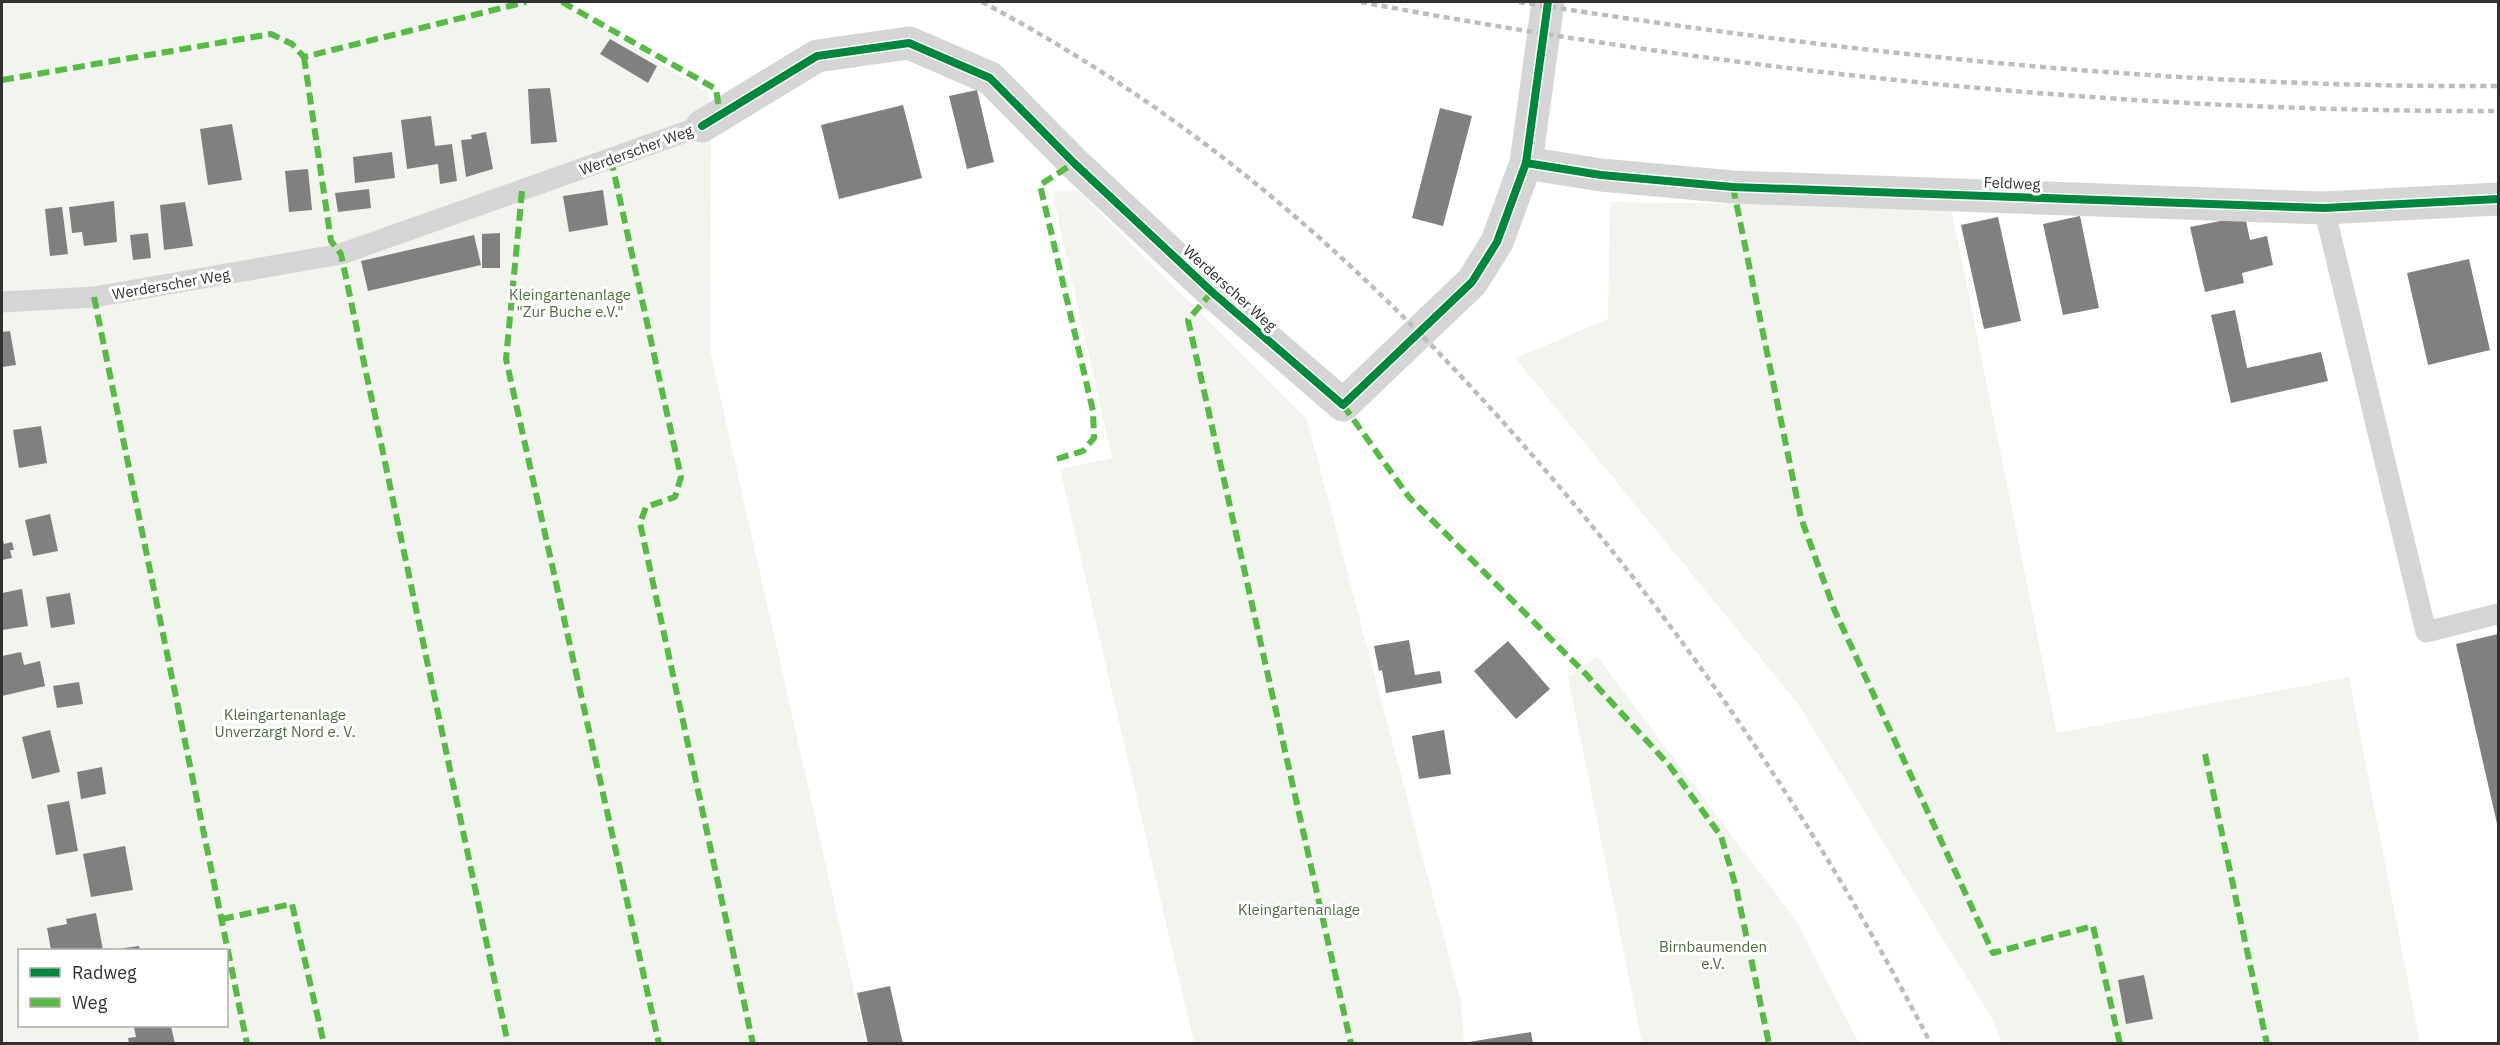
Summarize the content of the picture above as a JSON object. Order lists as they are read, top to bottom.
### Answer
{
  "streets": {
    "street": ["Werderscher Weg", "Feldweg"]
  },
  "crossings": [
    ["Werderscher Weg", "Feldweg"]
  ],
  "parks": [
    "Kleingartenanlage \"Zur Buche e.V.\"",
    "Kleingartenanlage Unverzargt Nord e. V.",
    "Kleingartenanlage",
    "Birnbaumenden e.V."
  ],
  "legend": ["Radweg", "Weg"]
}
